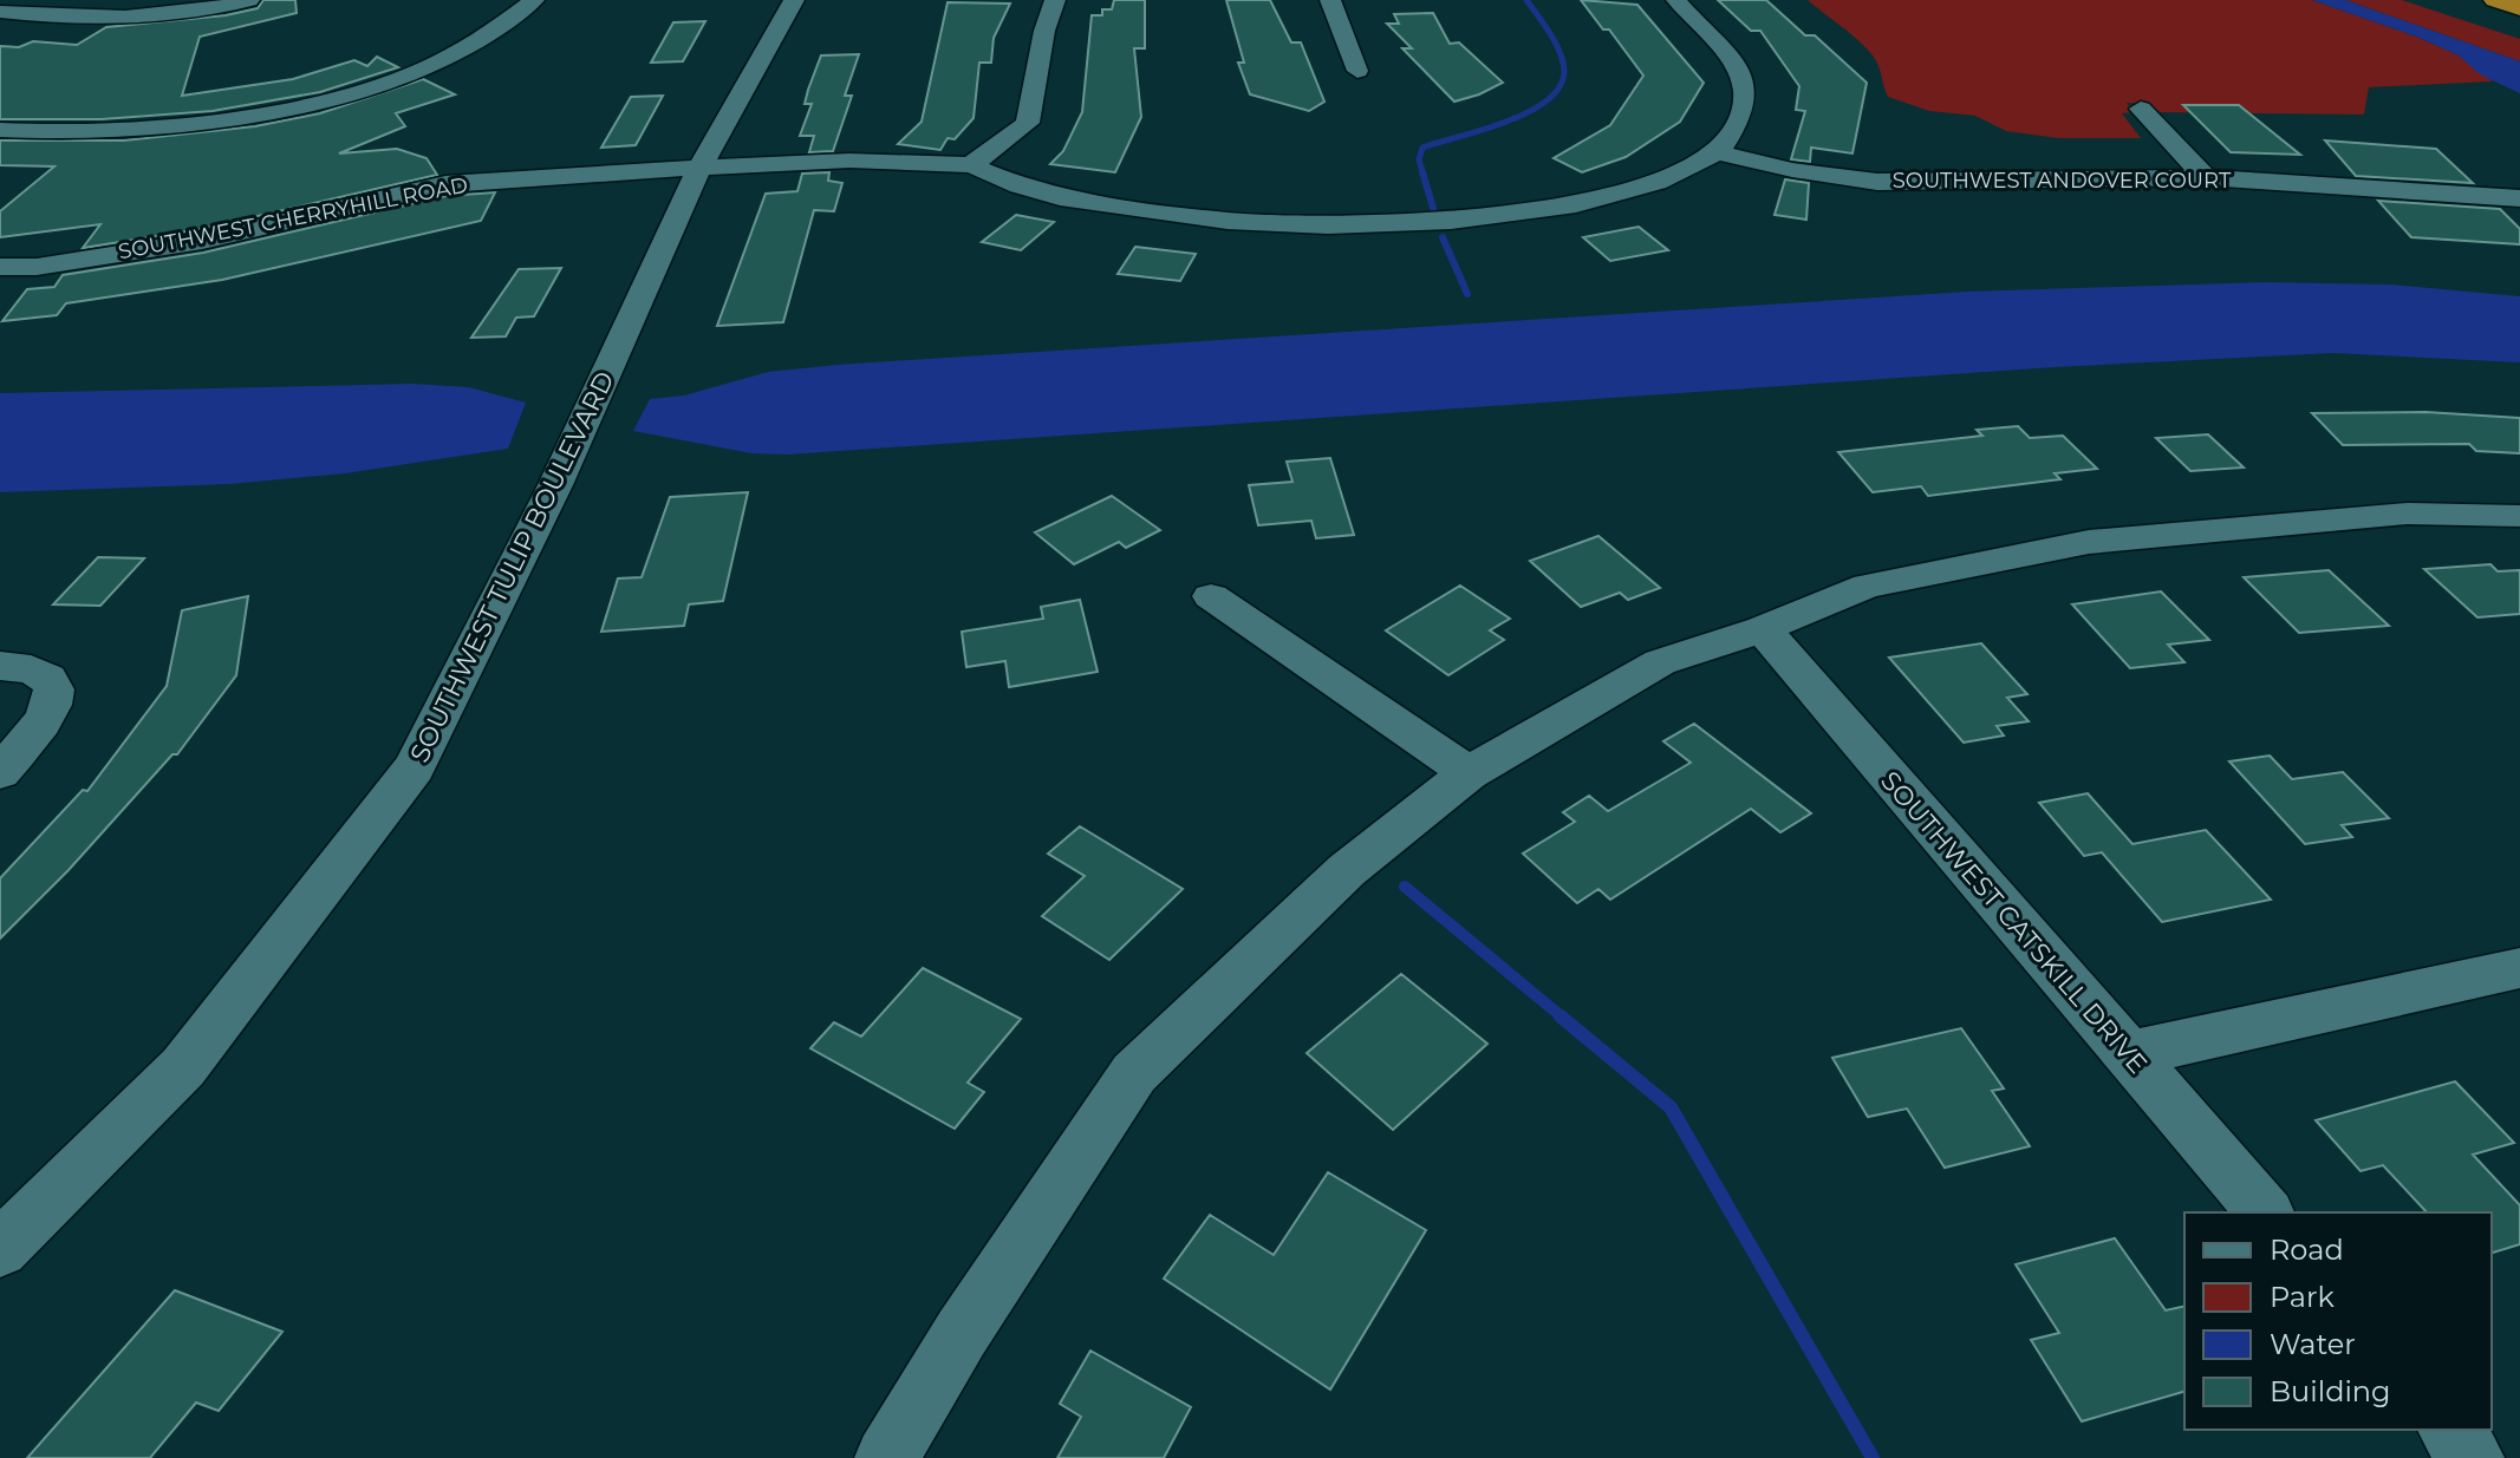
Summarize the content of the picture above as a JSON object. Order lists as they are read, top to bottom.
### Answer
{
  "streets": {
    "street": [
      "SOUTHWEST ANDOVER COURT",
      "SOUTHWEST CHERRYHILL ROAD",
      "SOUTHWEST TULIP BOULEVARD",
      "SOUTHWEST CATSKILL DRIVE"
    ]
  },
  "crossings": [
    ["SOUTHWEST CHERRYHILL ROAD", "SOUTHWEST TULIP BOULEVARD"]
  ],
  "legend": [
    "Road",
    "Park",
    "Water",
    "Building"
  ]
}
